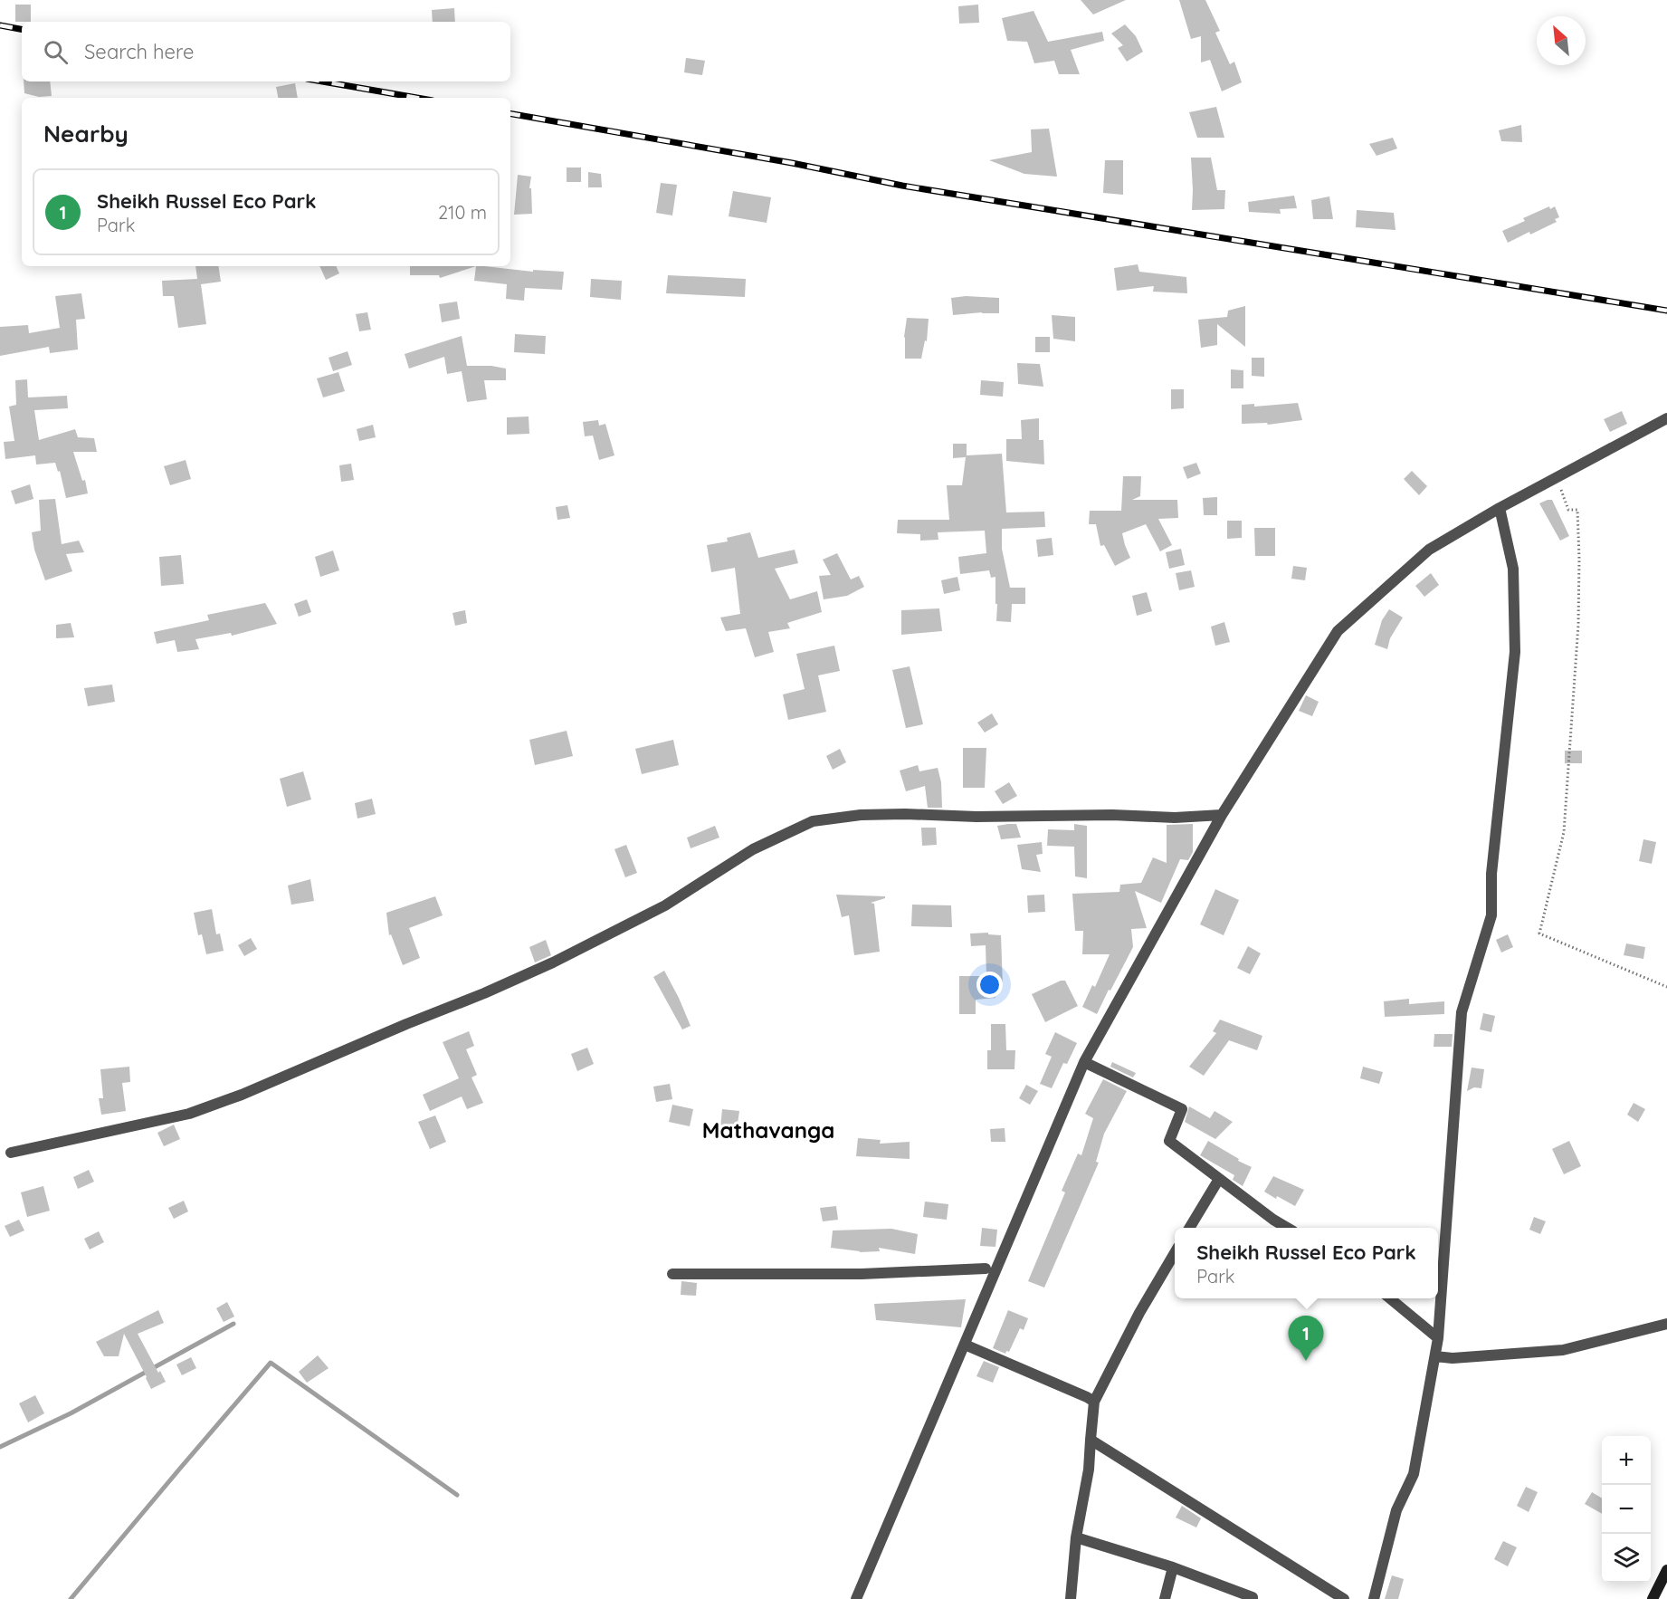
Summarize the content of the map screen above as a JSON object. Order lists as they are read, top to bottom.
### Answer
{
  "districts": ["Mathavanga"],
  "north": "top left",
  "page": {
    "search": "Search here",
    "heading": "Nearby",
    "list": [
      {
        "mark": "1",
        "name": "Sheikh Russel Eco Park",
        "note": "Park",
        "value": "210 m"
      }
    ],
    "popup": ["Sheikh Russel Eco Park", "Park"],
    "pins": "1",
    "map_buttons": ["+", "−"]
  }
}
